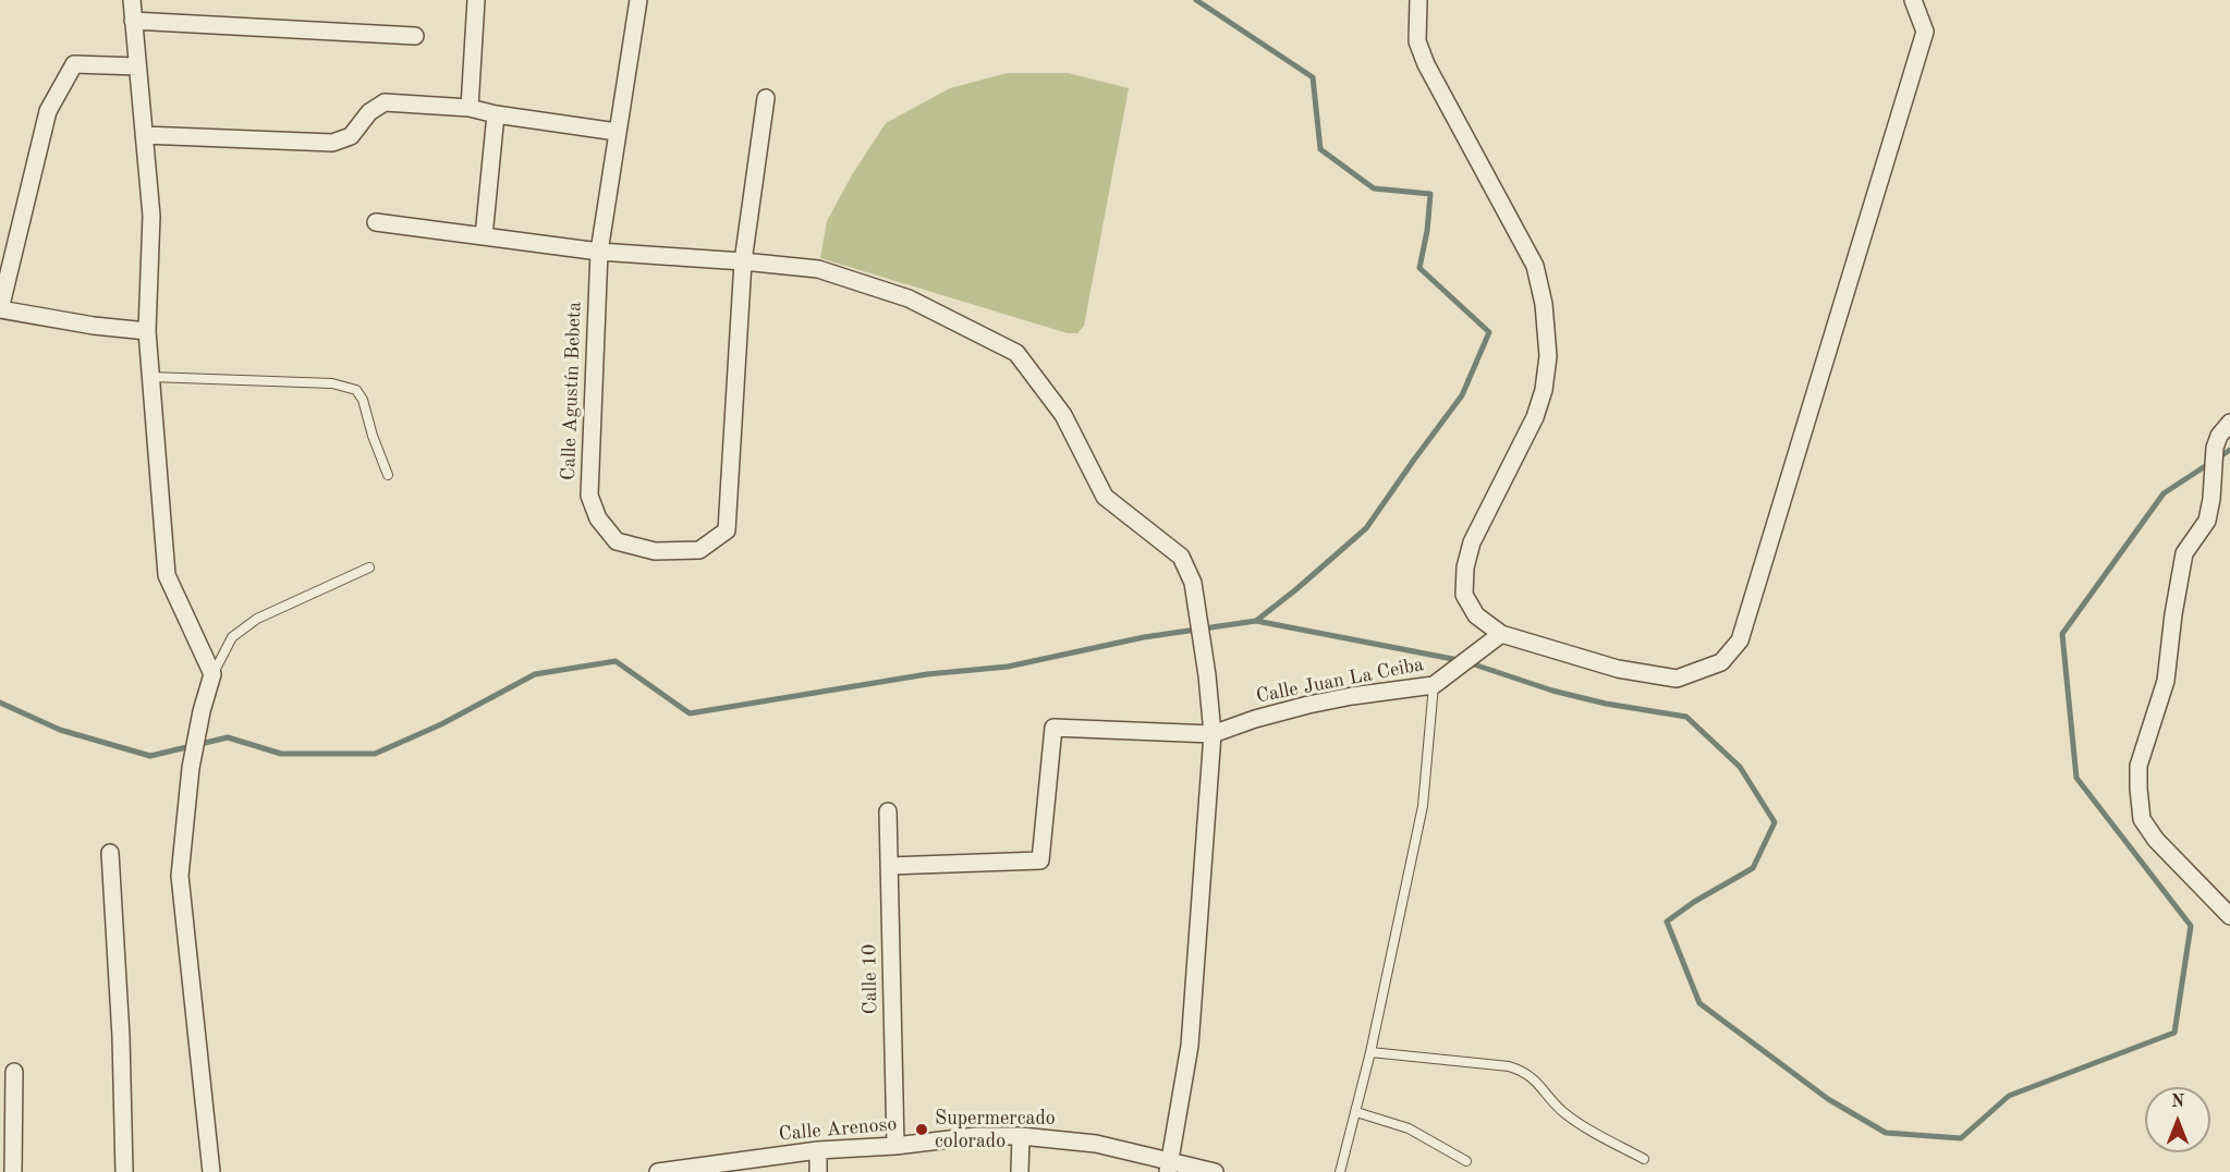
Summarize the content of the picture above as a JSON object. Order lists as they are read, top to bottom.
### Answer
{
  "streets": {
    "street": [
      "Calle Agustín Bebeta",
      "Calle Juan La Ceiba",
      "Calle 10",
      "Calle Arenoso"
    ]
  },
  "crossings": [
    ["Calle 10", "Calle Arenoso"]
  ],
  "places": ["Supermercado colorado"],
  "north": "top"
}
